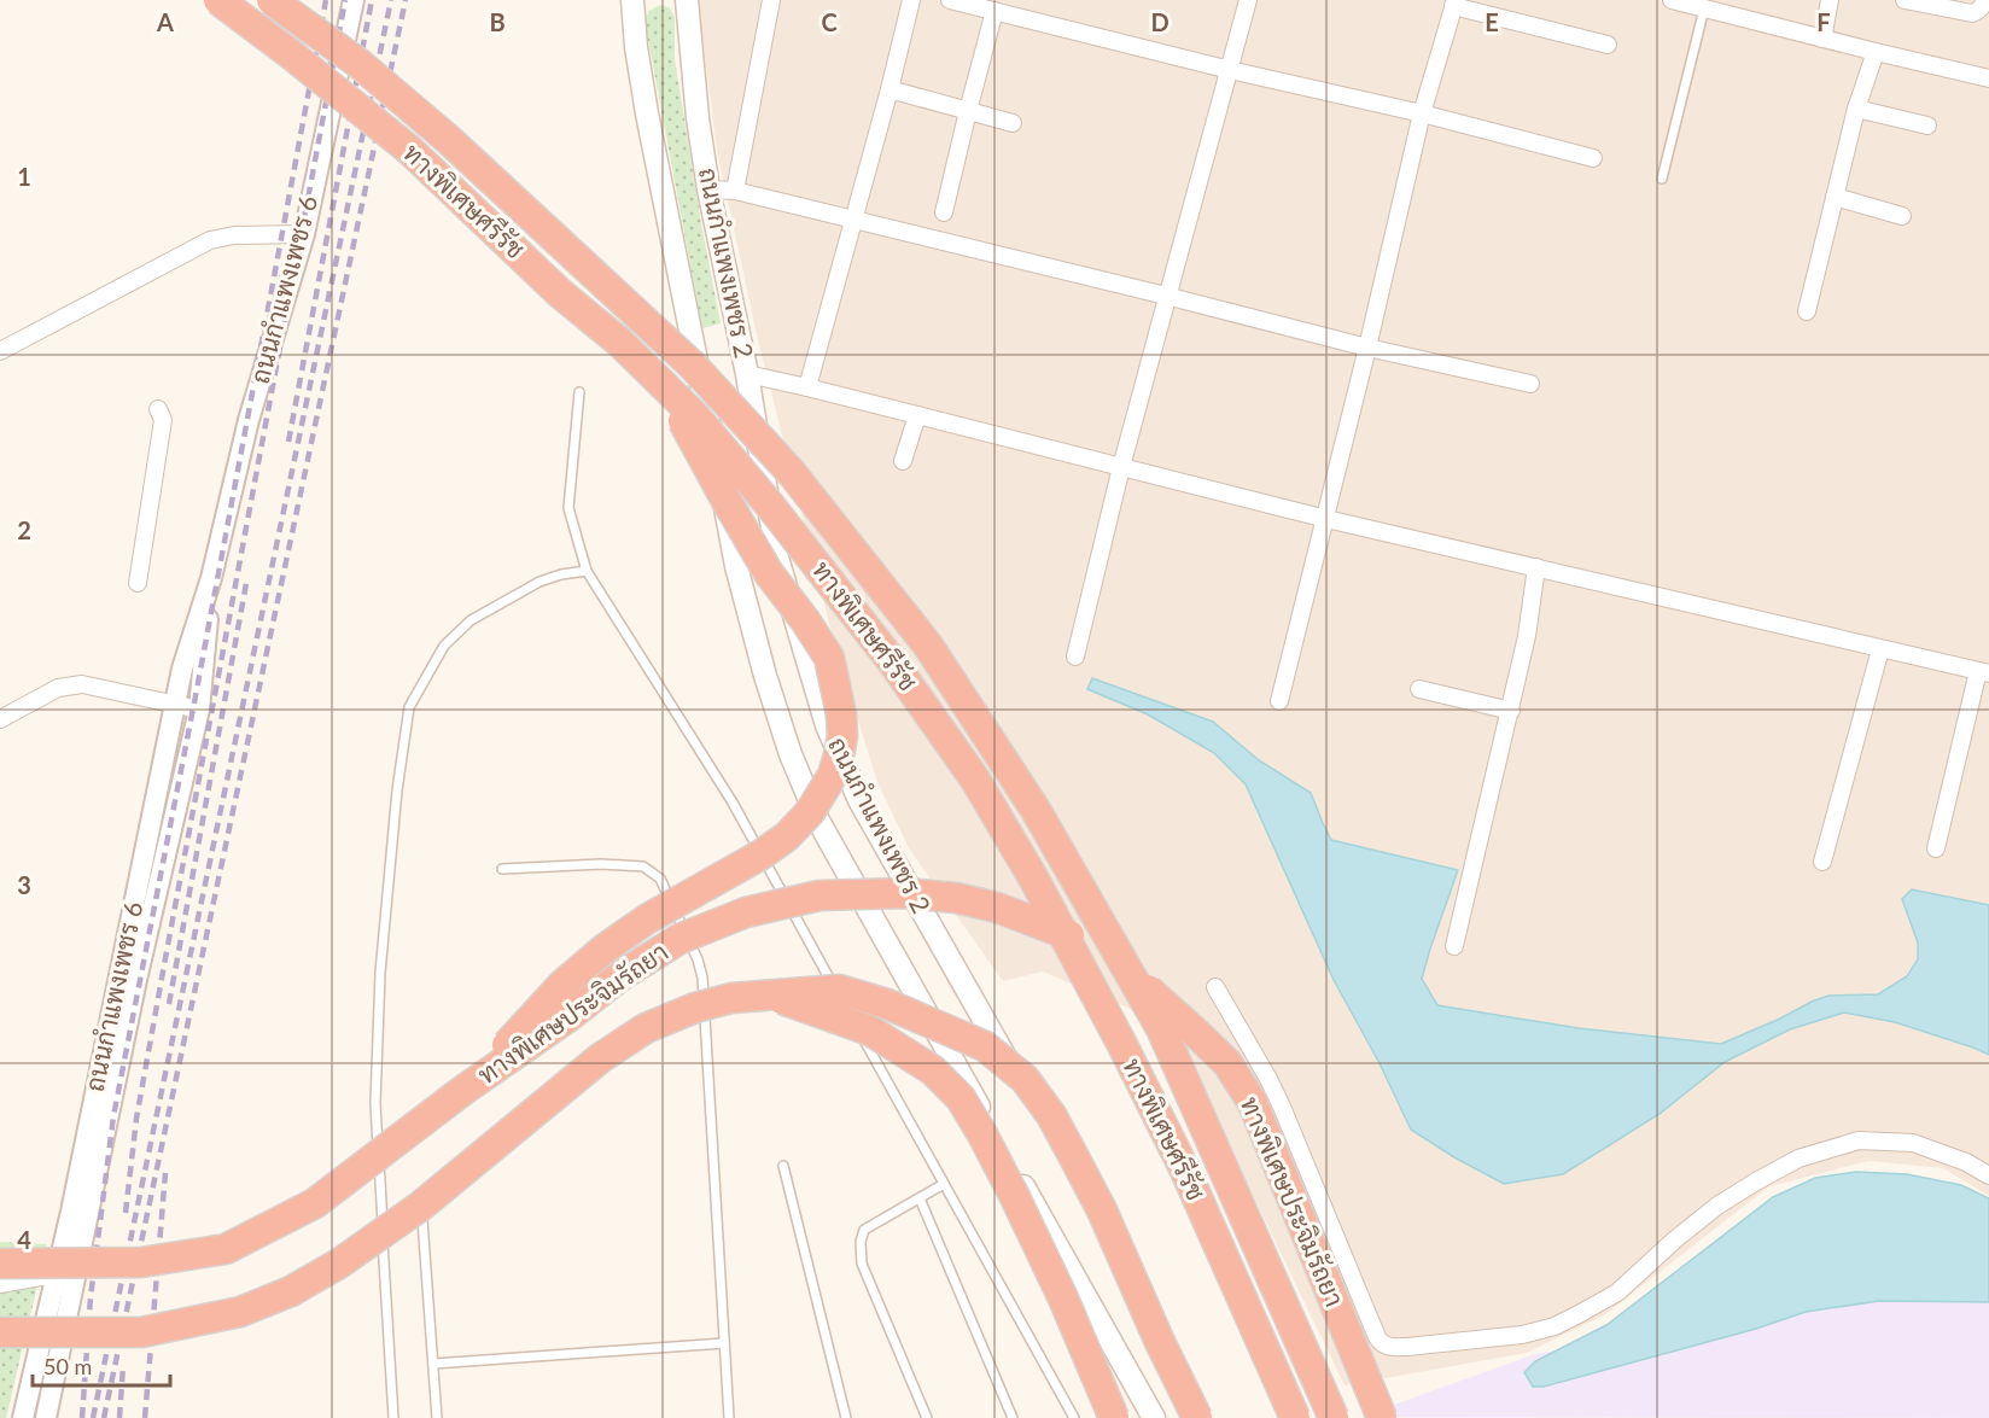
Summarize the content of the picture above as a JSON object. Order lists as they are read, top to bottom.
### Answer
{
  "streets": {
    "highway": ["ทางพิเศษศรีรัช", "ทางพิเศษประจิมรัถยา"],
    "main road": ["ถนนกำแพงเพชร 2"],
    "street": ["ถนนกำแพงเพชร 6"]
  },
  "scale_bar": "50 m",
  "grid": {
    "columns": [
      "A",
      "B",
      "C",
      "D",
      "E",
      "F"
    ],
    "rows": [
      "1",
      "2",
      "3",
      "4"
    ]
  }
}
